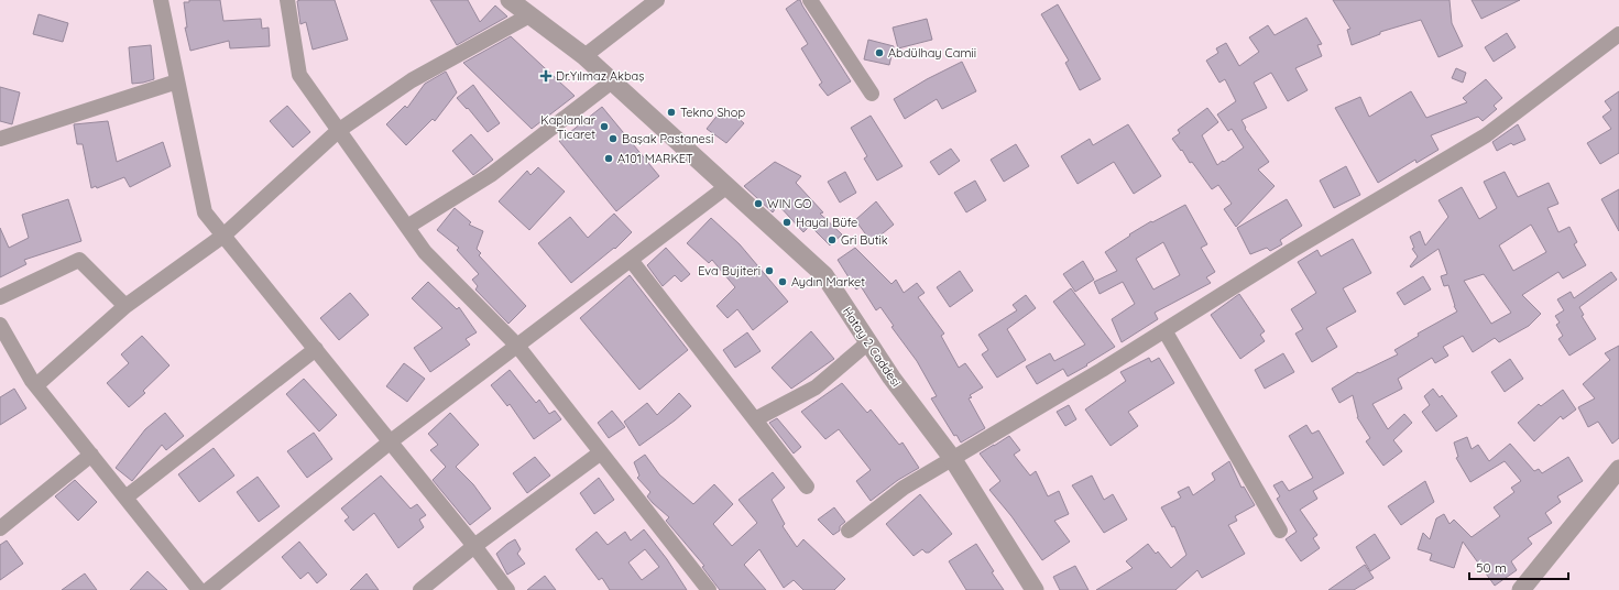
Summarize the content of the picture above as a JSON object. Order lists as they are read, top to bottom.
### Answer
{
  "streets": {
    "street": ["Hatay 2 Caddesi"]
  },
  "places": {
    "other": [
      "Abdülhay Camii",
      "Tekno Shop",
      "Kaplanlar Ticaret",
      "Başak Pastanesi",
      "A101 MARKET",
      "WIN GO",
      "Hayal Büfe",
      "Gri Butik",
      "Eva Bujiteri",
      "Aydın Market"
    ],
    "health": ["Dr.Yılmaz Akbaş"]
  },
  "scale_bar": "50 m"
}
